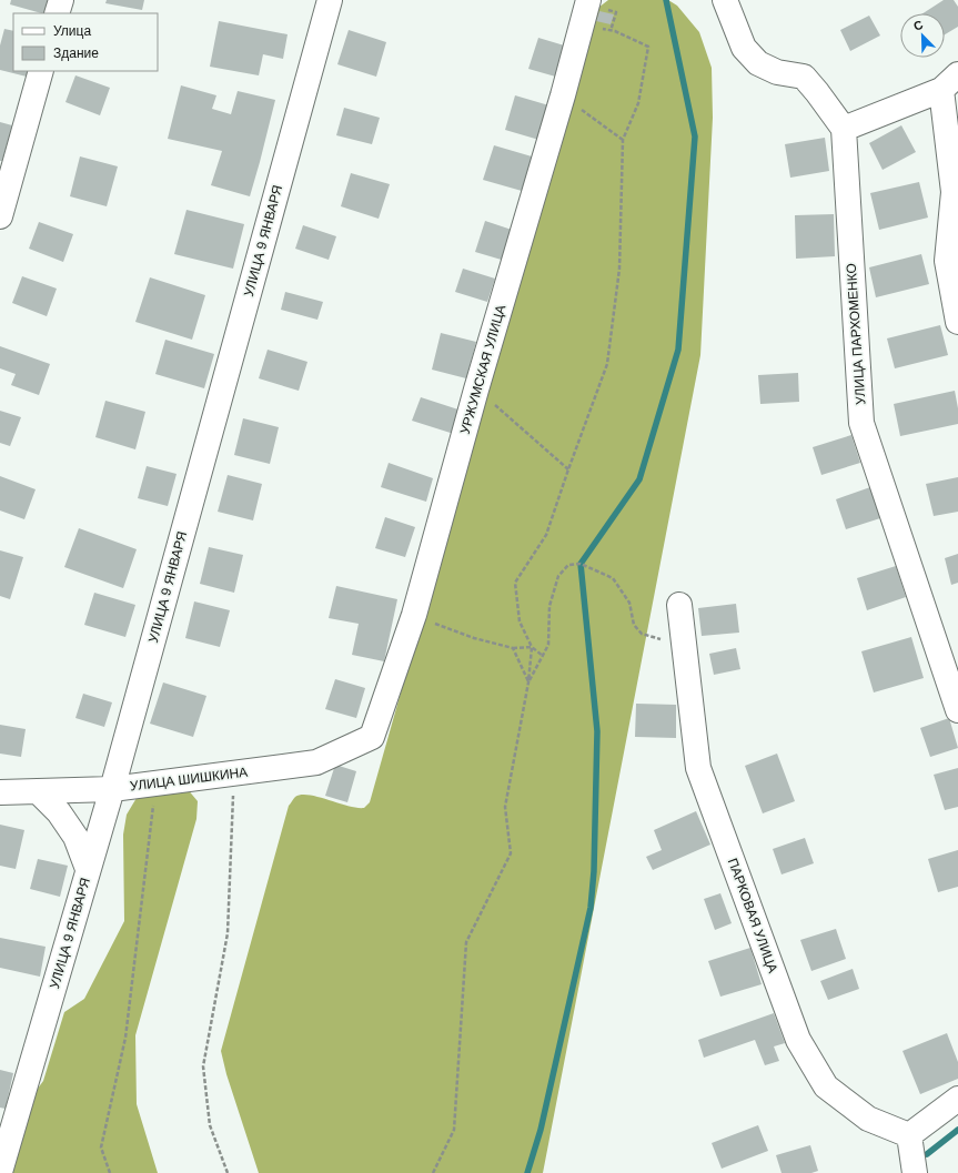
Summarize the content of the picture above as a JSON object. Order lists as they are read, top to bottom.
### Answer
{
  "streets": {
    "street": [
      "УЛИЦА 9 ЯНВАРЯ",
      "УЛИЦА ПАРХОМЕНКО",
      "УРЖУМСКАЯ УЛИЦА",
      "УЛИЦА ШИШКИНА",
      "ПАРКОВАЯ УЛИЦА"
    ]
  },
  "crossings": [
    ["УЛИЦА 9 ЯНВАРЯ", "УЛИЦА ШИШКИНА"],
    ["УРЖУМСКАЯ УЛИЦА", "УЛИЦА ШИШКИНА"]
  ],
  "legend": ["Улица", "Здание"],
  "north": "top left"
}
